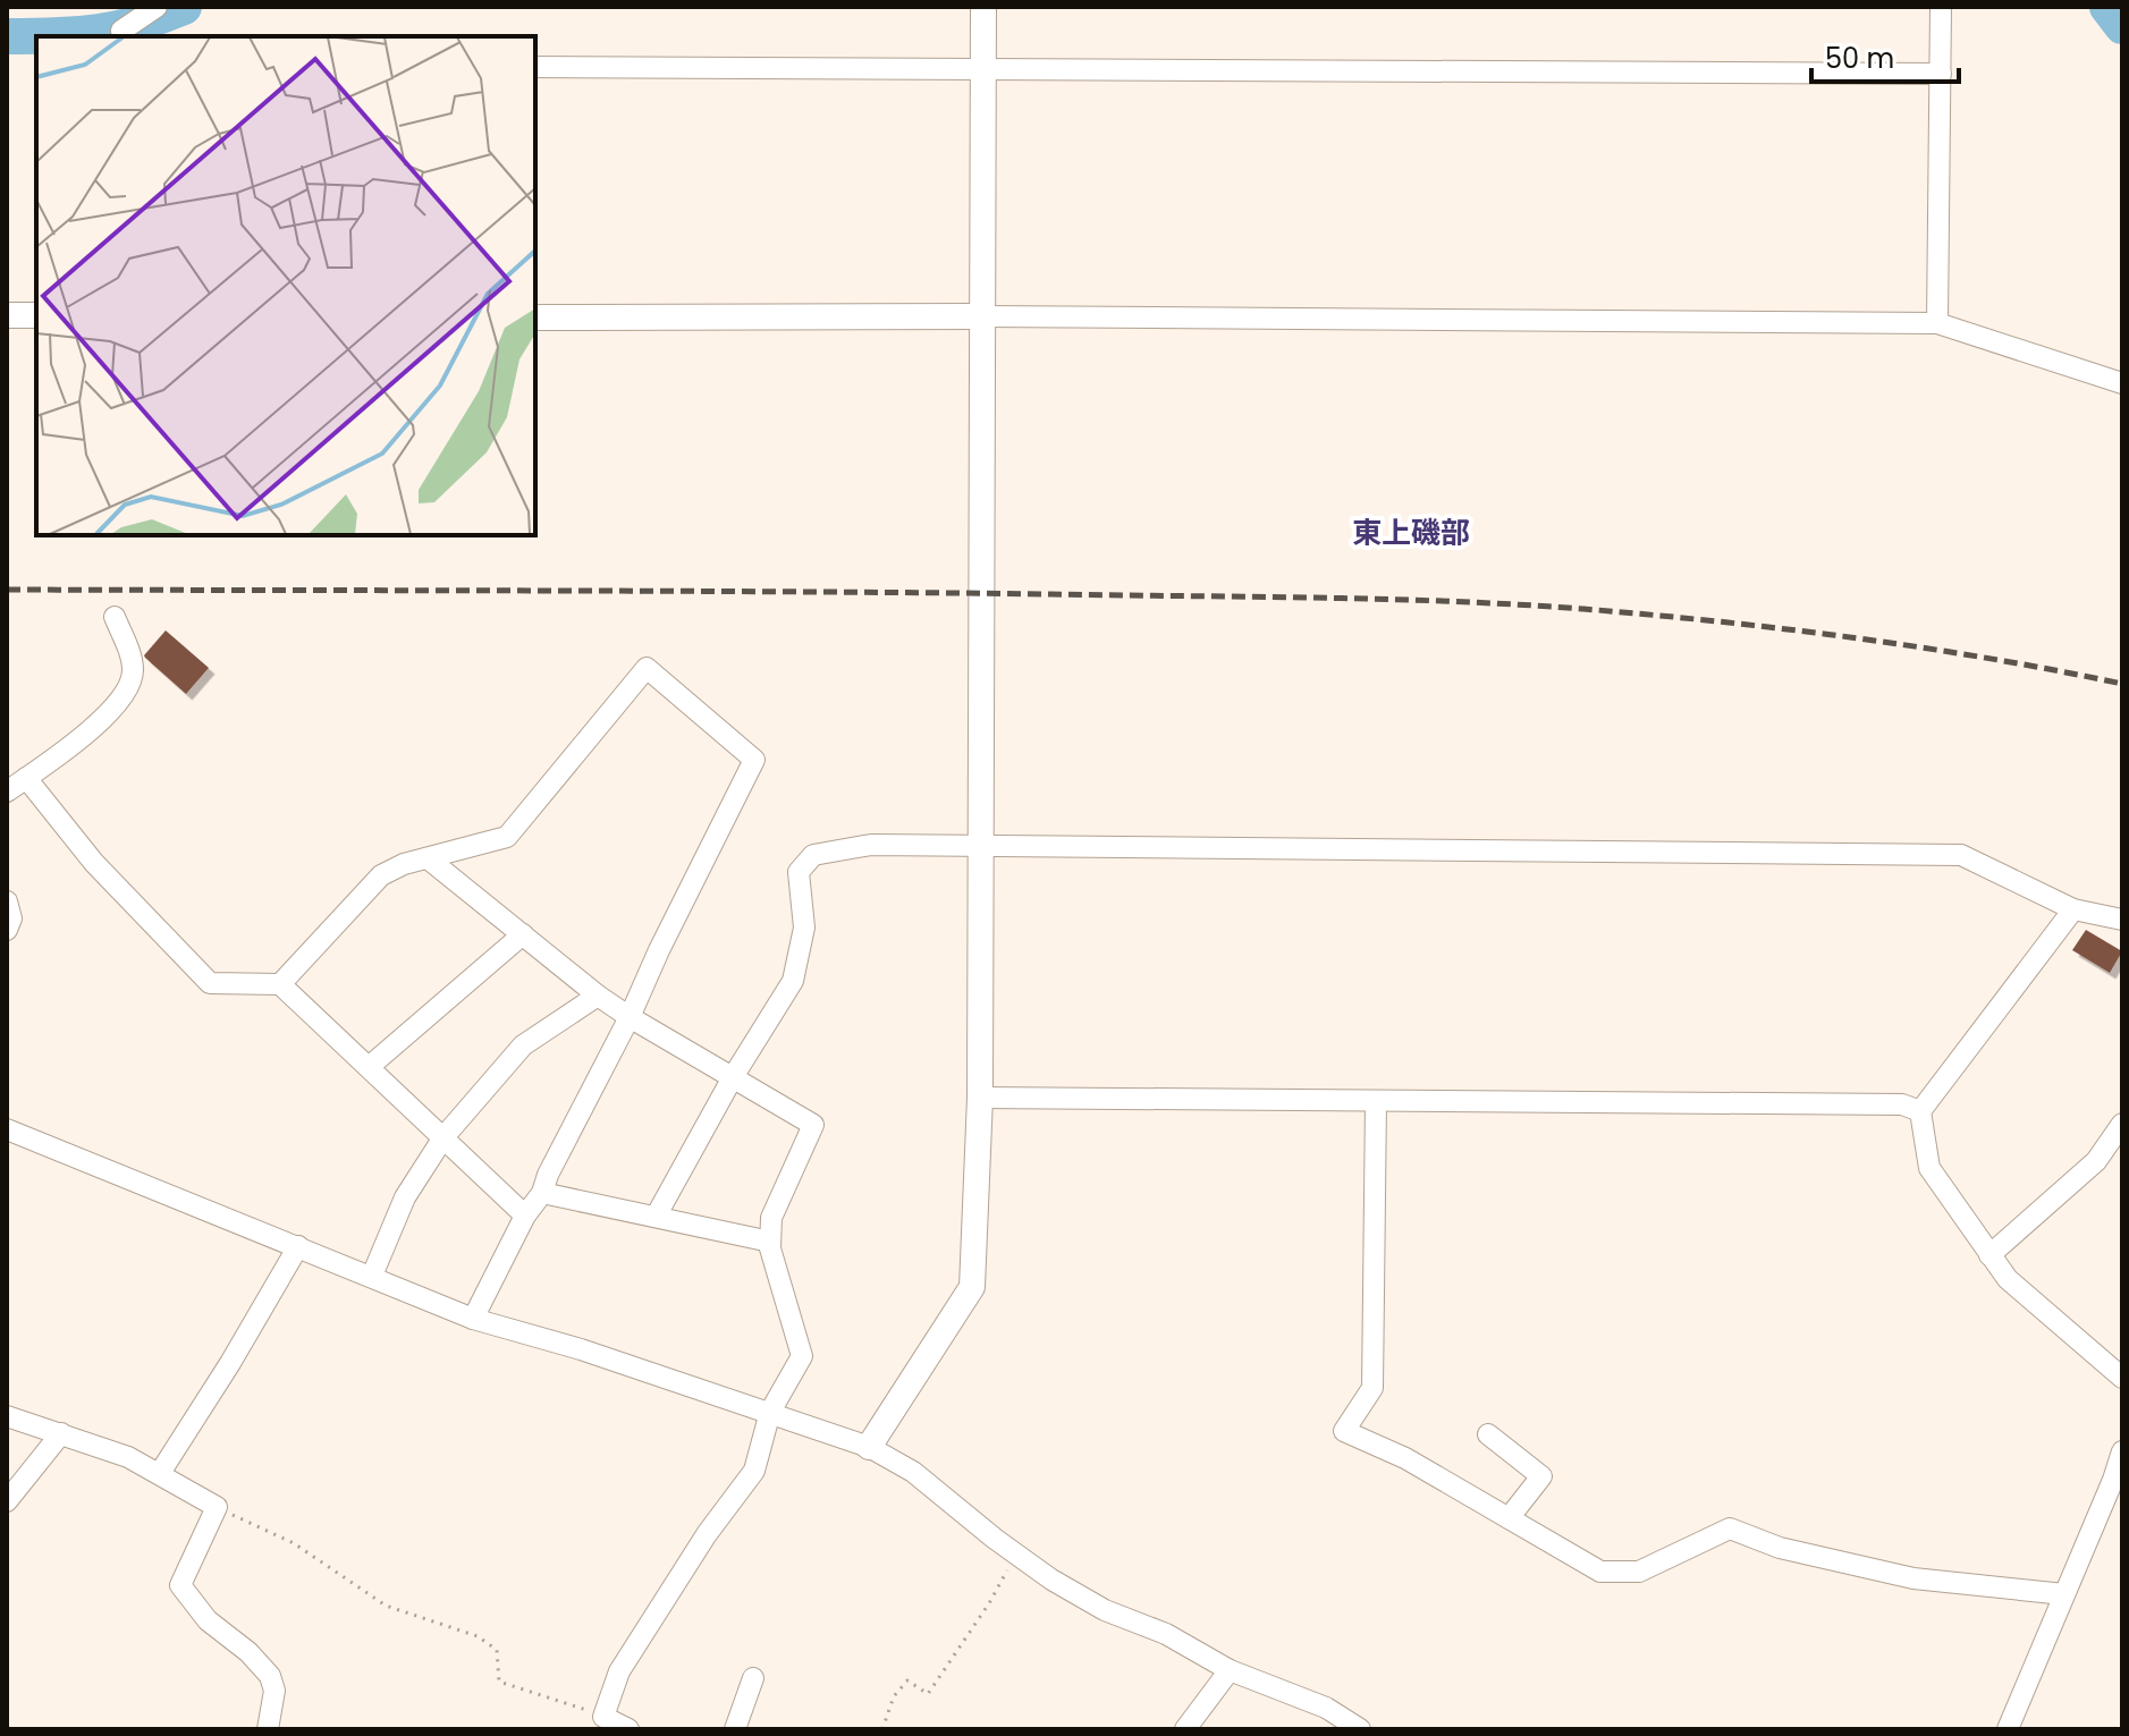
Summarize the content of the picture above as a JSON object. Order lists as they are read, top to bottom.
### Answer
{
  "districts": ["東上磯部"],
  "scale_bar": "50 m"
}
